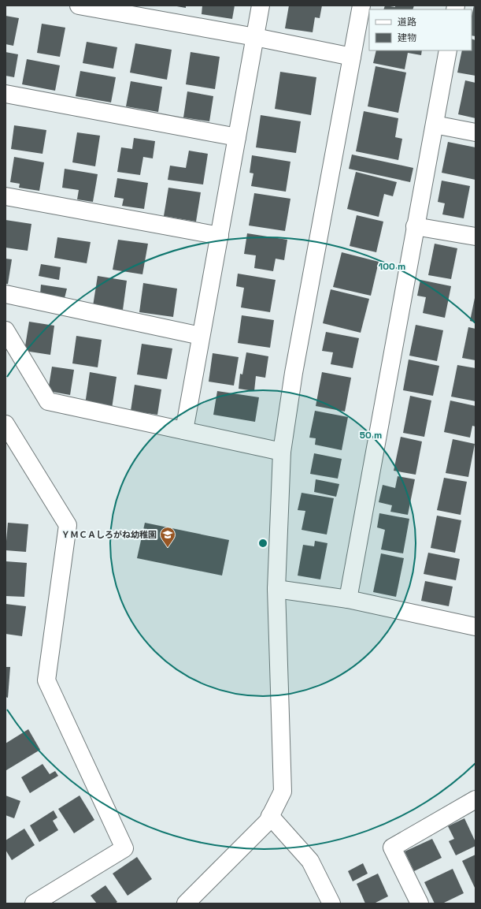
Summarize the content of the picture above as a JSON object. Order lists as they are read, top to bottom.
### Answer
{
  "places": {
    "school or university": ["ＹＭＣＡしろがね幼稚園"]
  },
  "legend": ["道路", "建物"],
  "rings": ["100 m", "50 m"]
}
